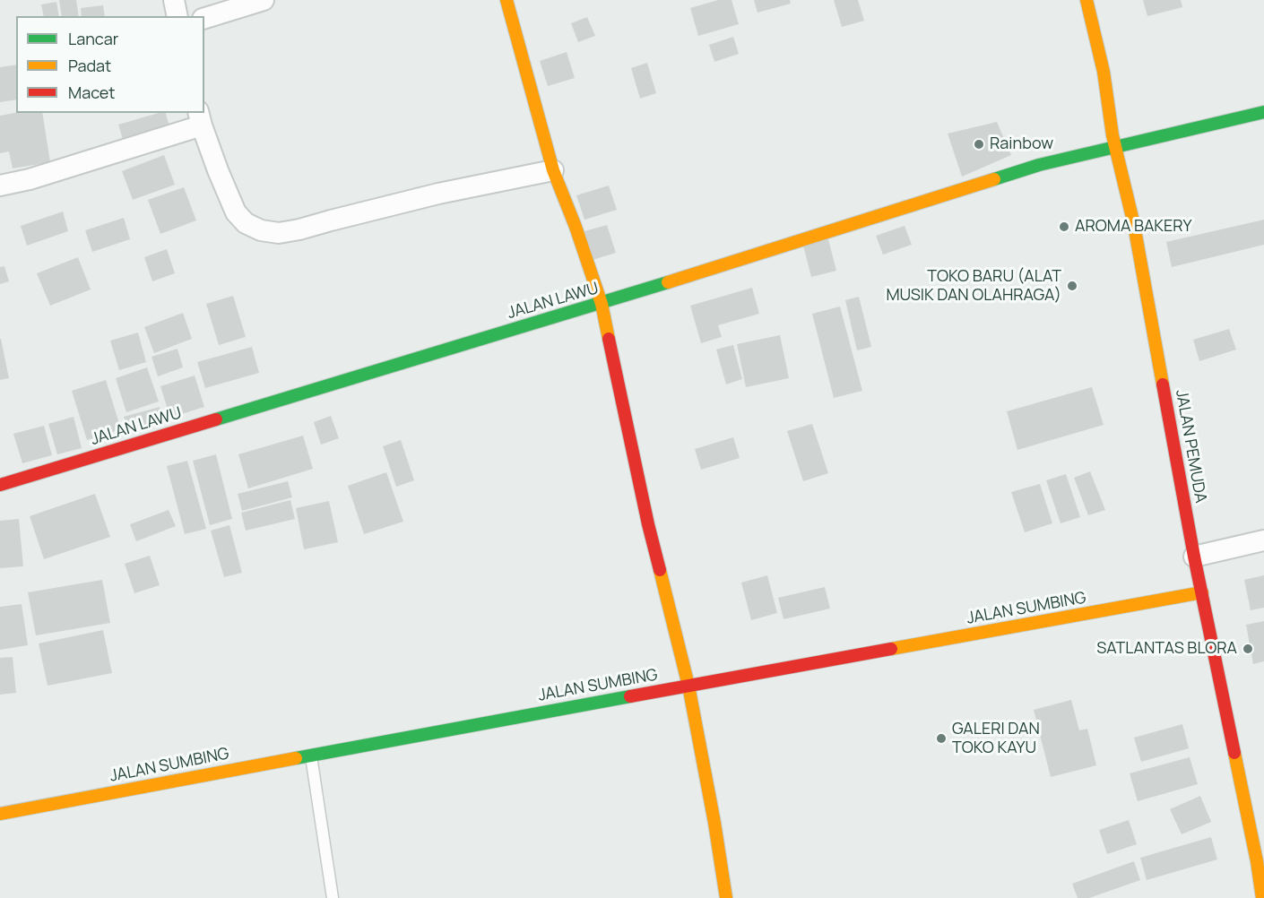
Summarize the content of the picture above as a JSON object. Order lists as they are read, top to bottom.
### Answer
{
  "streets": {
    "main road": ["JALAN LAWU", "JALAN PEMUDA", "JALAN SUMBING"]
  },
  "crossings": [
    ["JALAN LAWU", "JALAN PEMUDA"],
    ["JALAN PEMUDA", "JALAN SUMBING"]
  ],
  "places": [
    "Rainbow",
    "AROMA BAKERY",
    "TOKO BARU (ALAT MUSIK DAN OLAHRAGA)",
    "SATLANTAS BLORA",
    "GALERI DAN TOKO KAYU"
  ],
  "legend": ["Lancar", "Padat", "Macet"]
}
